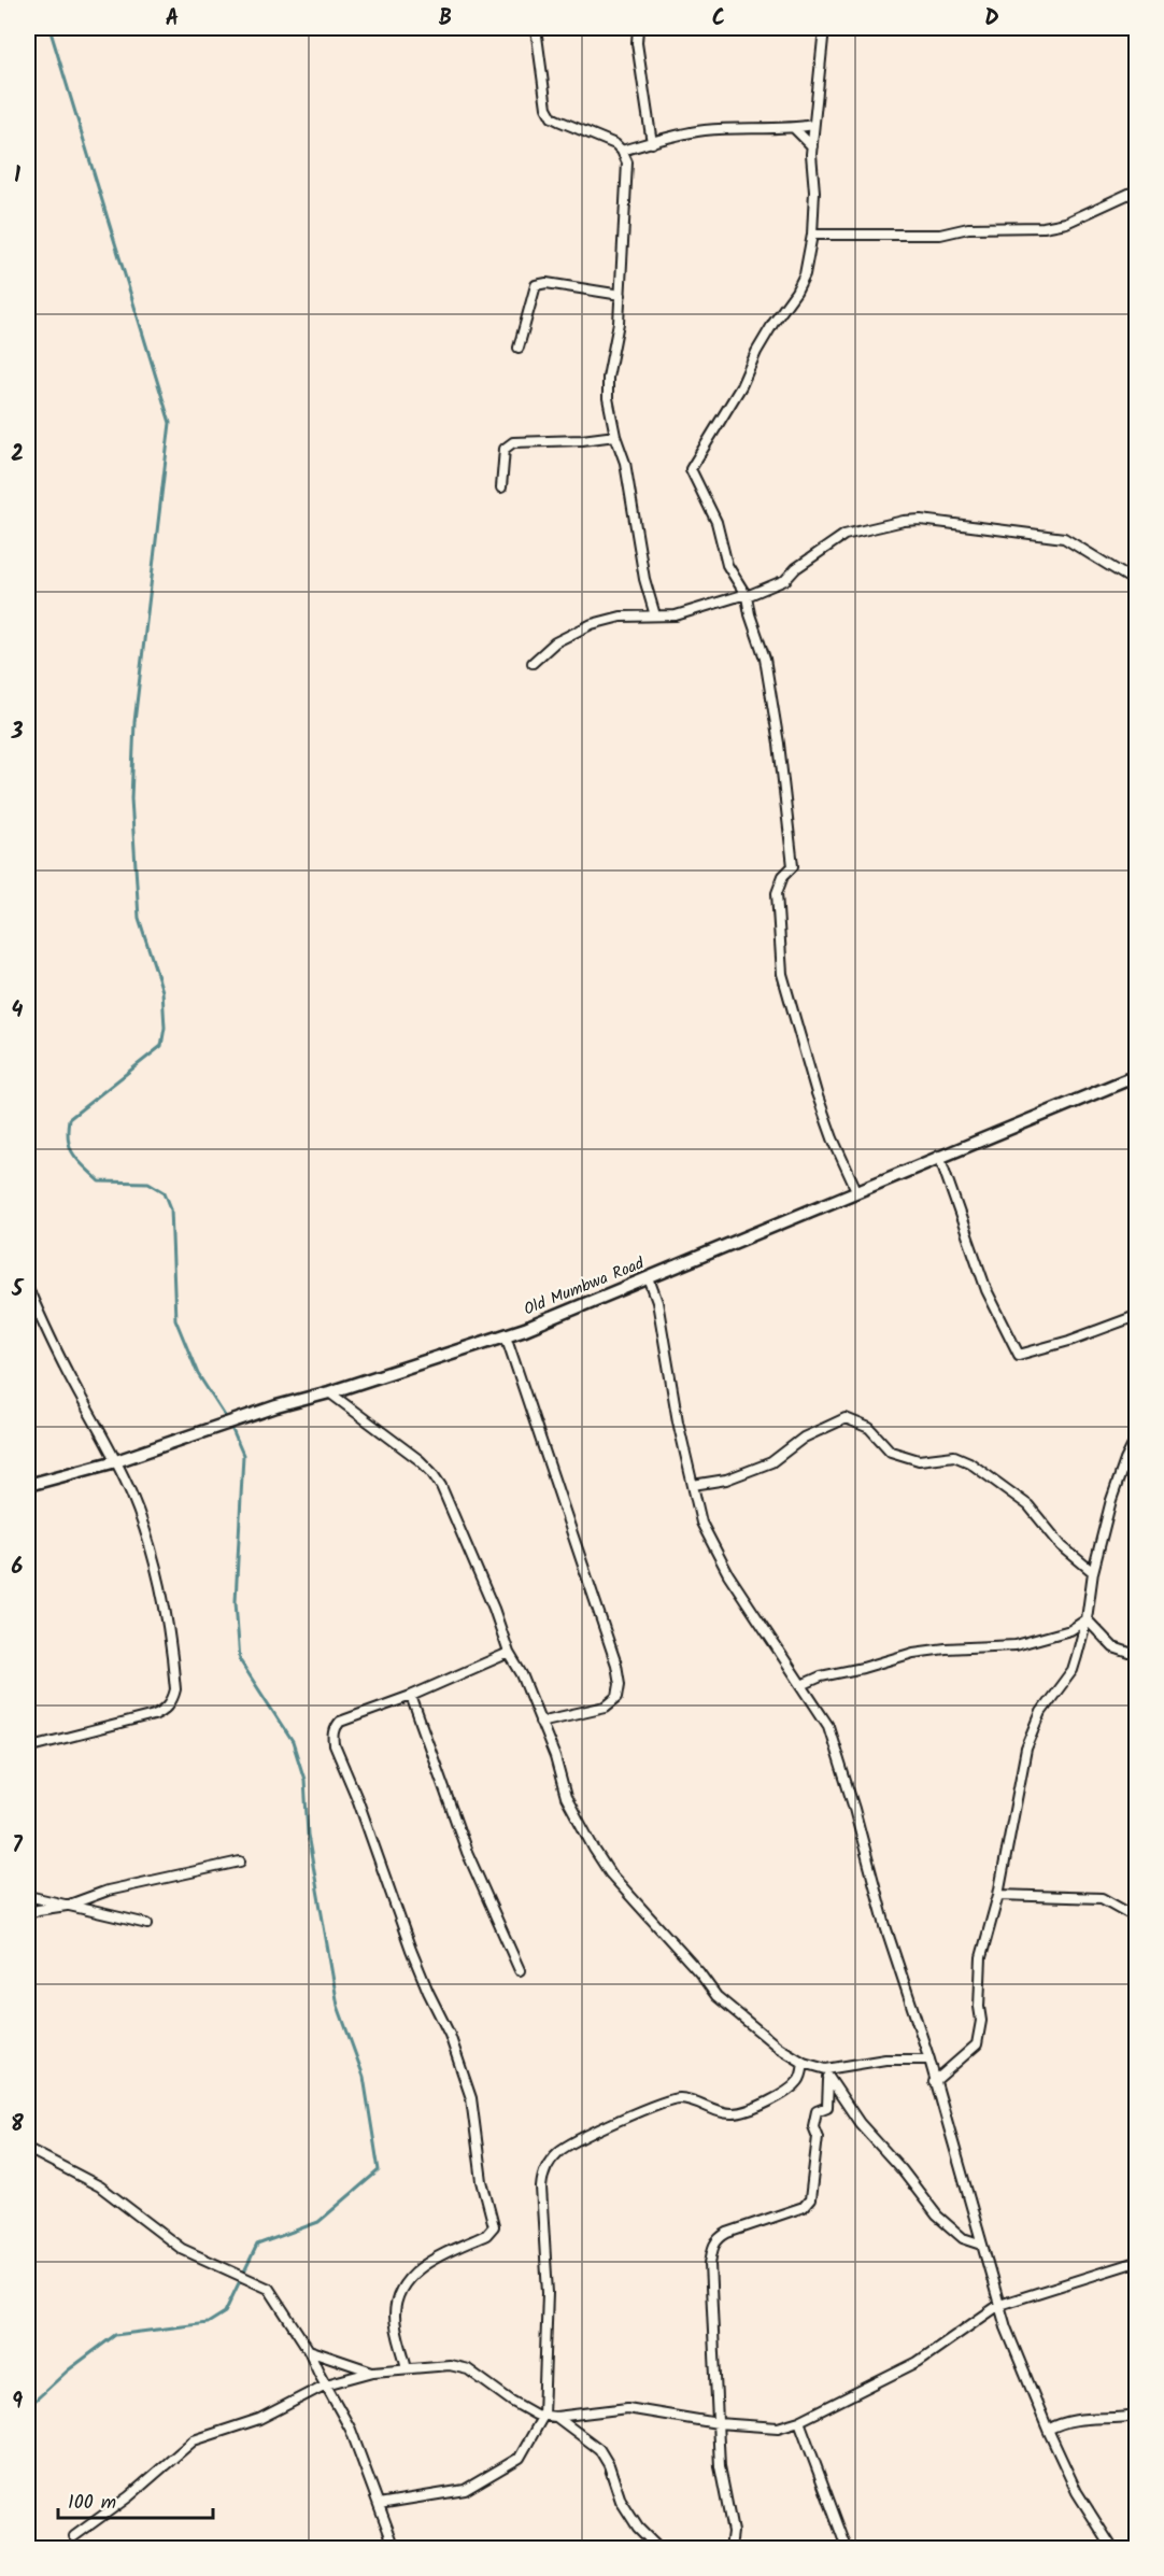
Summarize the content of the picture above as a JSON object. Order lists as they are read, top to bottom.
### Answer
{
  "streets": {
    "main road": ["Old Mumbwa Road"]
  },
  "scale_bar": "100 m",
  "grid": {
    "columns": [
      "A",
      "B",
      "C",
      "D"
    ],
    "rows": [
      "1",
      "2",
      "3",
      "4",
      "5",
      "6",
      "7",
      "8",
      "9"
    ]
  }
}
